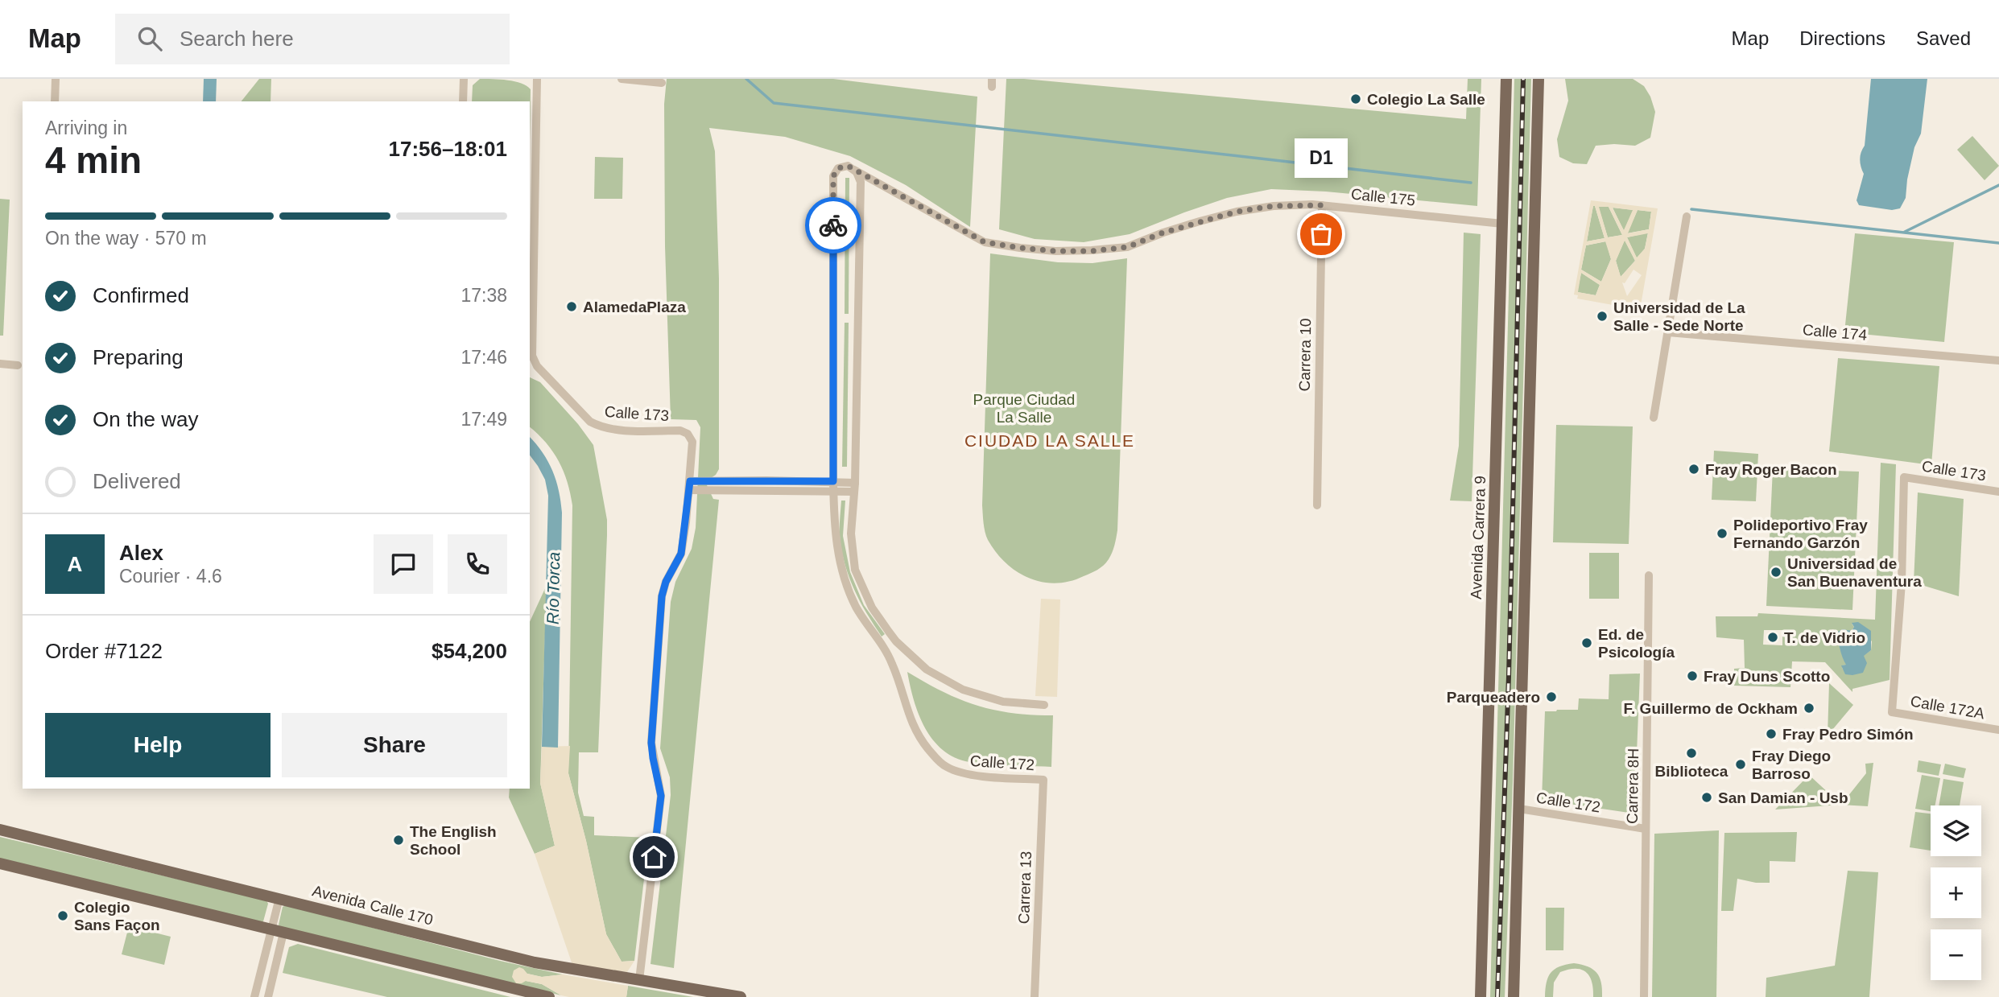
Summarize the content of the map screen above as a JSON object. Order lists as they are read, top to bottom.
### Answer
{
  "streets": {
    "main road": ["Avenida Carrera 9", "Avenida Calle 170"],
    "street": [
      "Calle 175",
      "Calle 174",
      "Carrera 10",
      "Calle 173",
      "Calle 172A",
      "Calle 172",
      "Carrera 8H",
      "Carrera 13"
    ]
  },
  "crossings": [
    ["Calle 175", "Carrera 10"],
    ["Calle 175", "Avenida Carrera 9"],
    ["Calle 173", "Calle 172A"],
    ["Calle 172", "Carrera 8H"],
    ["Calle 172", "Carrera 13"]
  ],
  "districts": ["CIUDAD LA SALLE"],
  "water": ["Río Torca"],
  "parks": ["Parque Ciudad La Salle"],
  "places": [
    "Colegio La Salle",
    "D1",
    "AlamedaPlaza",
    "Universidad de La Salle - Sede Norte",
    "Fray Roger Bacon",
    "Polideportivo Fray Fernando Garzón",
    "Universidad de San Buenaventura",
    "T. de Vidrio",
    "Ed. de Psicología",
    "Fray Duns Scotto",
    "Parqueadero",
    "F. Guillermo de Ockham",
    "Fray Pedro Simón",
    "Biblioteca",
    "Fray Diego Barroso",
    "San Damian - Usb",
    "The English School",
    "Colegio Sans Façon"
  ],
  "page": {
    "header": "Map",
    "search": "Search here",
    "nav": ["Map", "Directions", "Saved"],
    "heading": ["4 min", "Arriving in", "17:56–18:01"],
    "panel": [
      "Alex",
      "Courier · 4.6",
      "Order #7122",
      "$54,200"
    ],
    "bubble": "D1",
    "bar": "On the way · 570 m",
    "list": [
      ["Confirmed", "17:38"],
      ["Preparing", "17:46"],
      ["On the way", "17:49"],
      "Delivered"
    ],
    "round": "A",
    "buttons": ["Help", "Share"],
    "map_buttons": ["+", "−"]
  }
}
